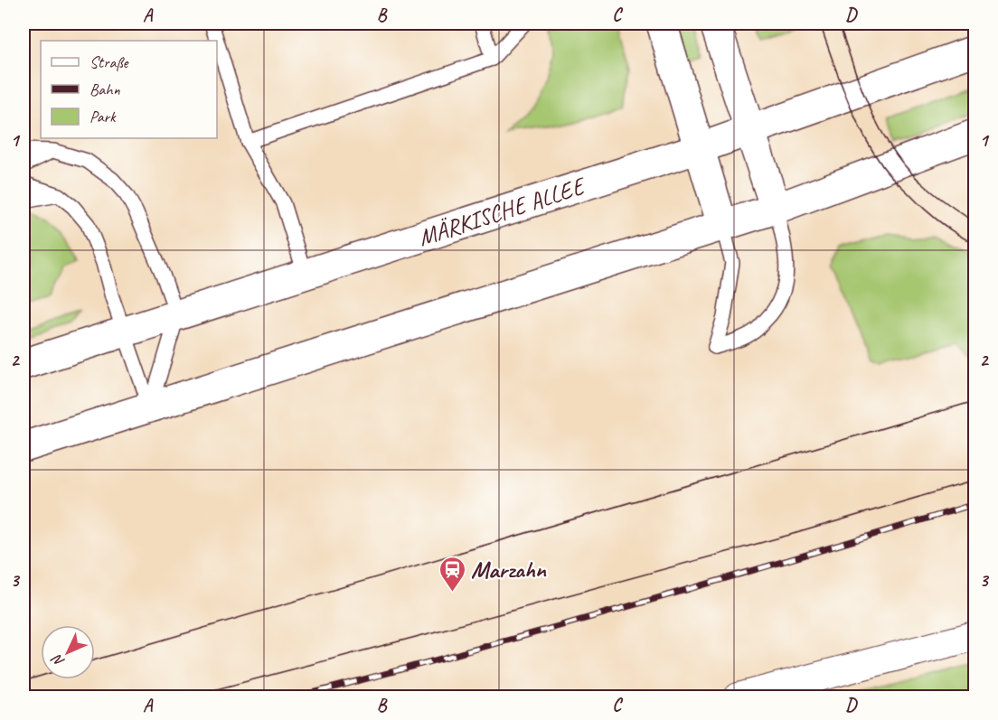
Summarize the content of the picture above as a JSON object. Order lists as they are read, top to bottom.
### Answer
{
  "streets": {
    "main road": ["MÄRKISCHE ALLEE"]
  },
  "places": {
    "station": ["Marzahn"]
  },
  "legend": ["Straße", "Bahn", "Park"],
  "north": "bottom left",
  "grid": {
    "columns": [
      "A",
      "B",
      "C",
      "D"
    ],
    "rows": ["1", "2", "3"]
  }
}
